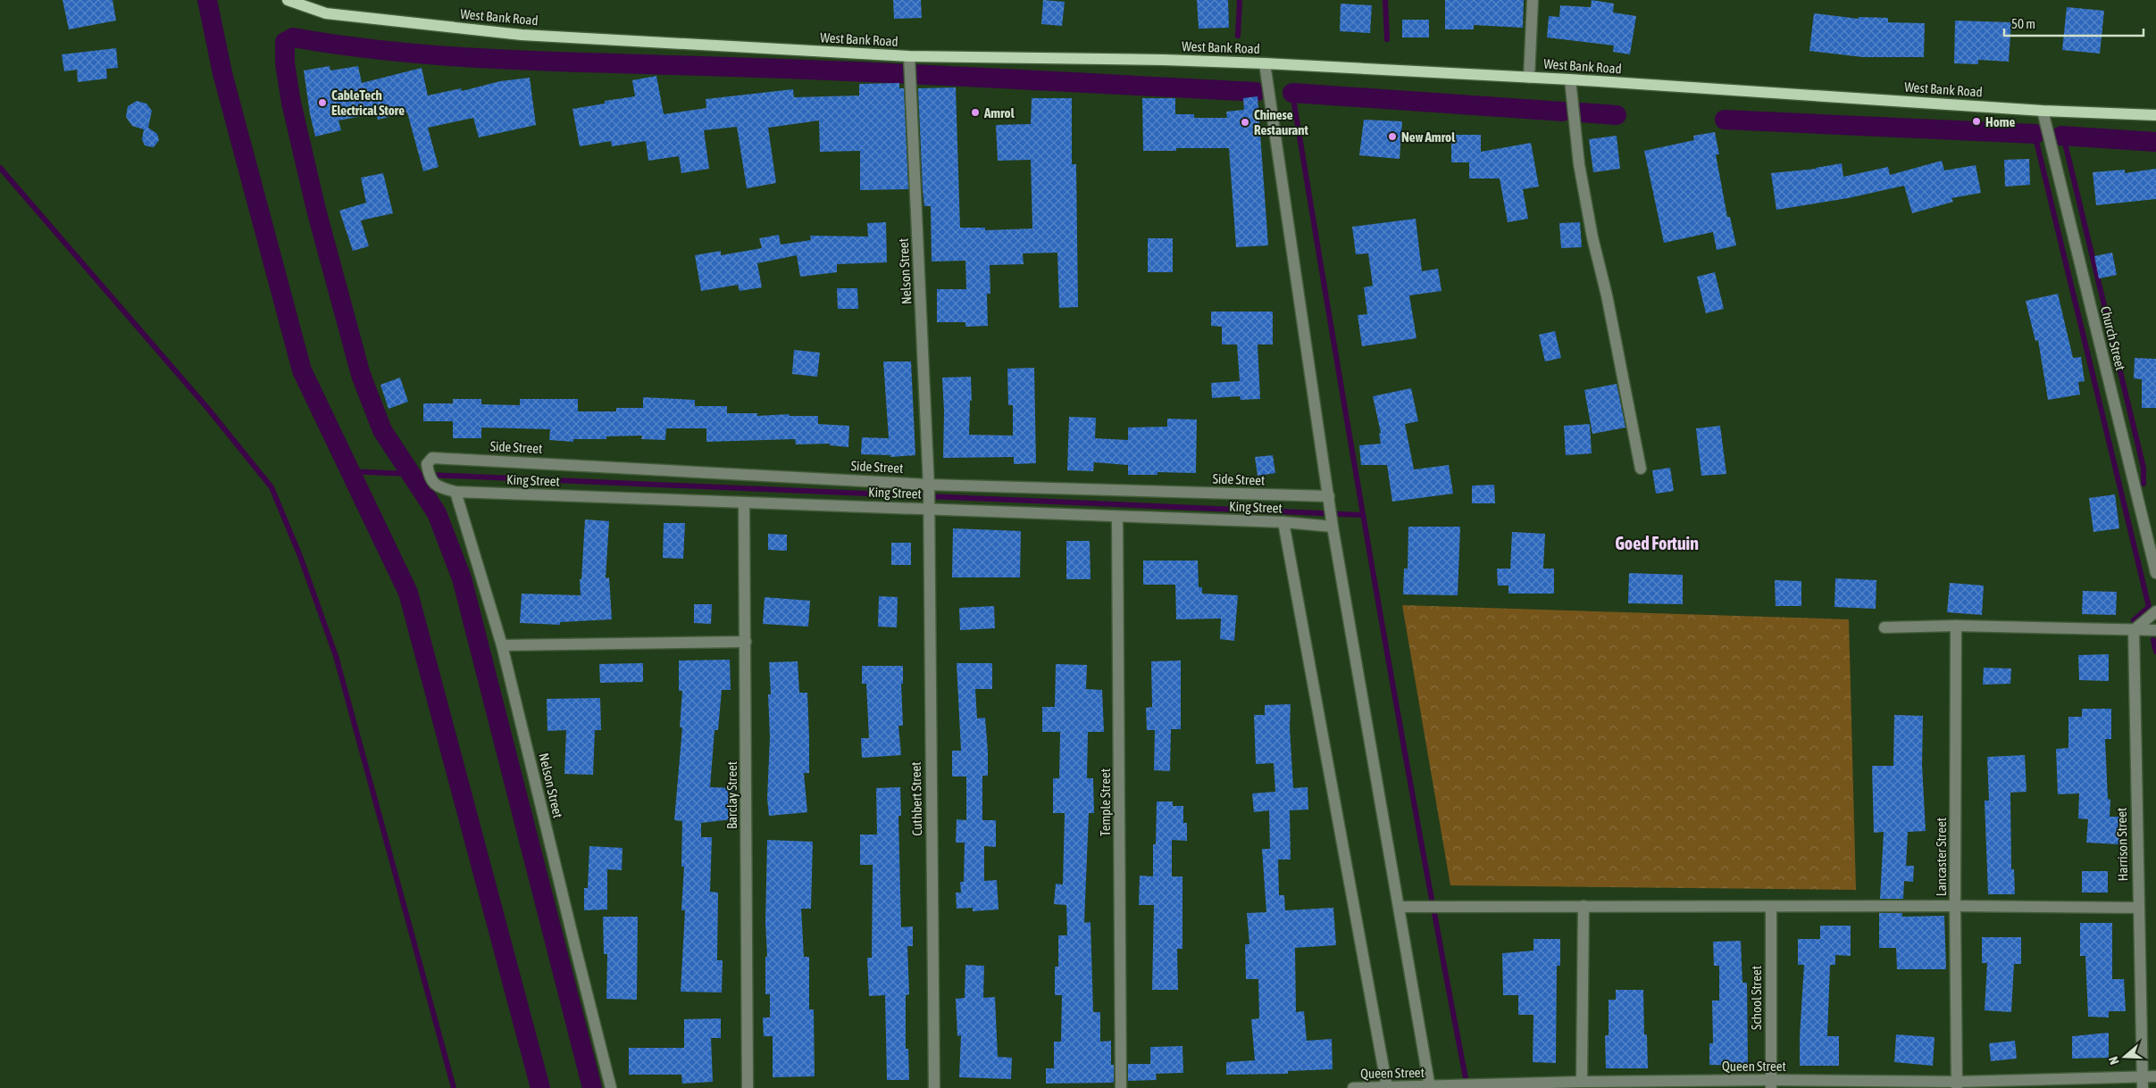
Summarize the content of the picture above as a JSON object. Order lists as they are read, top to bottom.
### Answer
{
  "streets": {
    "main road": ["West Bank Road"],
    "street": [
      "Nelson Street",
      "Church Street",
      "Side Street",
      "King Street",
      "Barclay Street",
      "Cuthbert Street",
      "Temple Street",
      "Harrison Street",
      "Lancaster Street",
      "School Street",
      "Queen Street"
    ]
  },
  "crossings": [
    ["West Bank Road", "Nelson Street"],
    ["West Bank Road", "Church Street"],
    ["Nelson Street", "Side Street"],
    ["Nelson Street", "King Street"],
    ["Nelson Street", "Cuthbert Street"],
    ["Side Street", "King Street"],
    ["King Street", "Barclay Street"],
    ["King Street", "Cuthbert Street"],
    ["King Street", "Temple Street"],
    ["Harrison Street", "Queen Street"],
    ["Lancaster Street", "Queen Street"],
    ["School Street", "Queen Street"]
  ],
  "districts": ["Goed Fortuin"],
  "places": [
    "CableTech Electrical Store",
    "Amrol",
    "Home",
    "Chinese Restaurant",
    "New Amrol"
  ],
  "scale_bar": "50 m",
  "north": "left"
}
